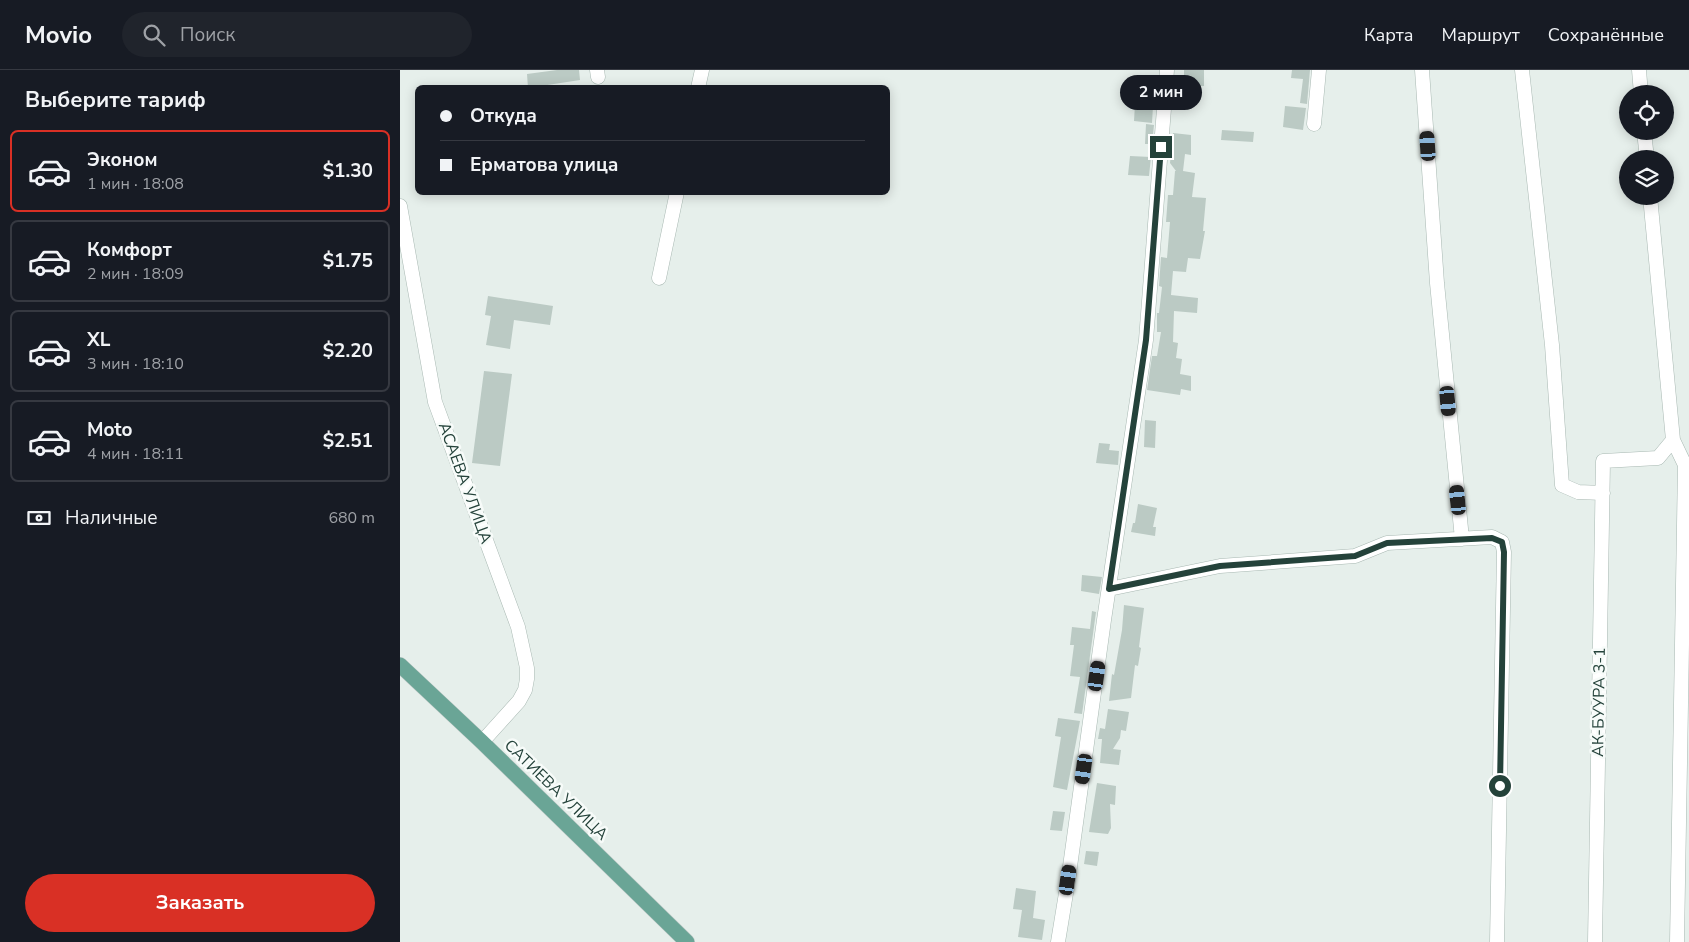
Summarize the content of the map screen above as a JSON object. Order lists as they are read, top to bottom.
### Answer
{
  "streets": {
    "main road": ["САТИЕВА УЛИЦА"],
    "street": ["АСАЕВА УЛИЦА", "АК-БУУРА 3-1"]
  },
  "crossings": [
    ["АСАЕВА УЛИЦА", "САТИЕВА УЛИЦА"]
  ],
  "page": {
    "header": "Movio",
    "search": "Поиск",
    "nav": ["Карта", "Маршрут", "Сохранённые"],
    "heading": "Выберите тариф",
    "bubble": "2 мин",
    "banner": ["Откуда", "Ерматова улица"],
    "list": [
      {
        "name": "Эконом",
        "note": "1 мин · 18:08",
        "value": "$1.30"
      },
      {
        "name": "Комфорт",
        "note": "2 мин · 18:09",
        "value": "$1.75"
      },
      {
        "name": "XL",
        "note": "3 мин · 18:10",
        "value": "$2.20"
      },
      {
        "name": "Moto",
        "note": "4 мин · 18:11",
        "value": "$2.51"
      }
    ],
    "pay": ["Наличные", "680 m"],
    "buttons": "Заказать"
  }
}
